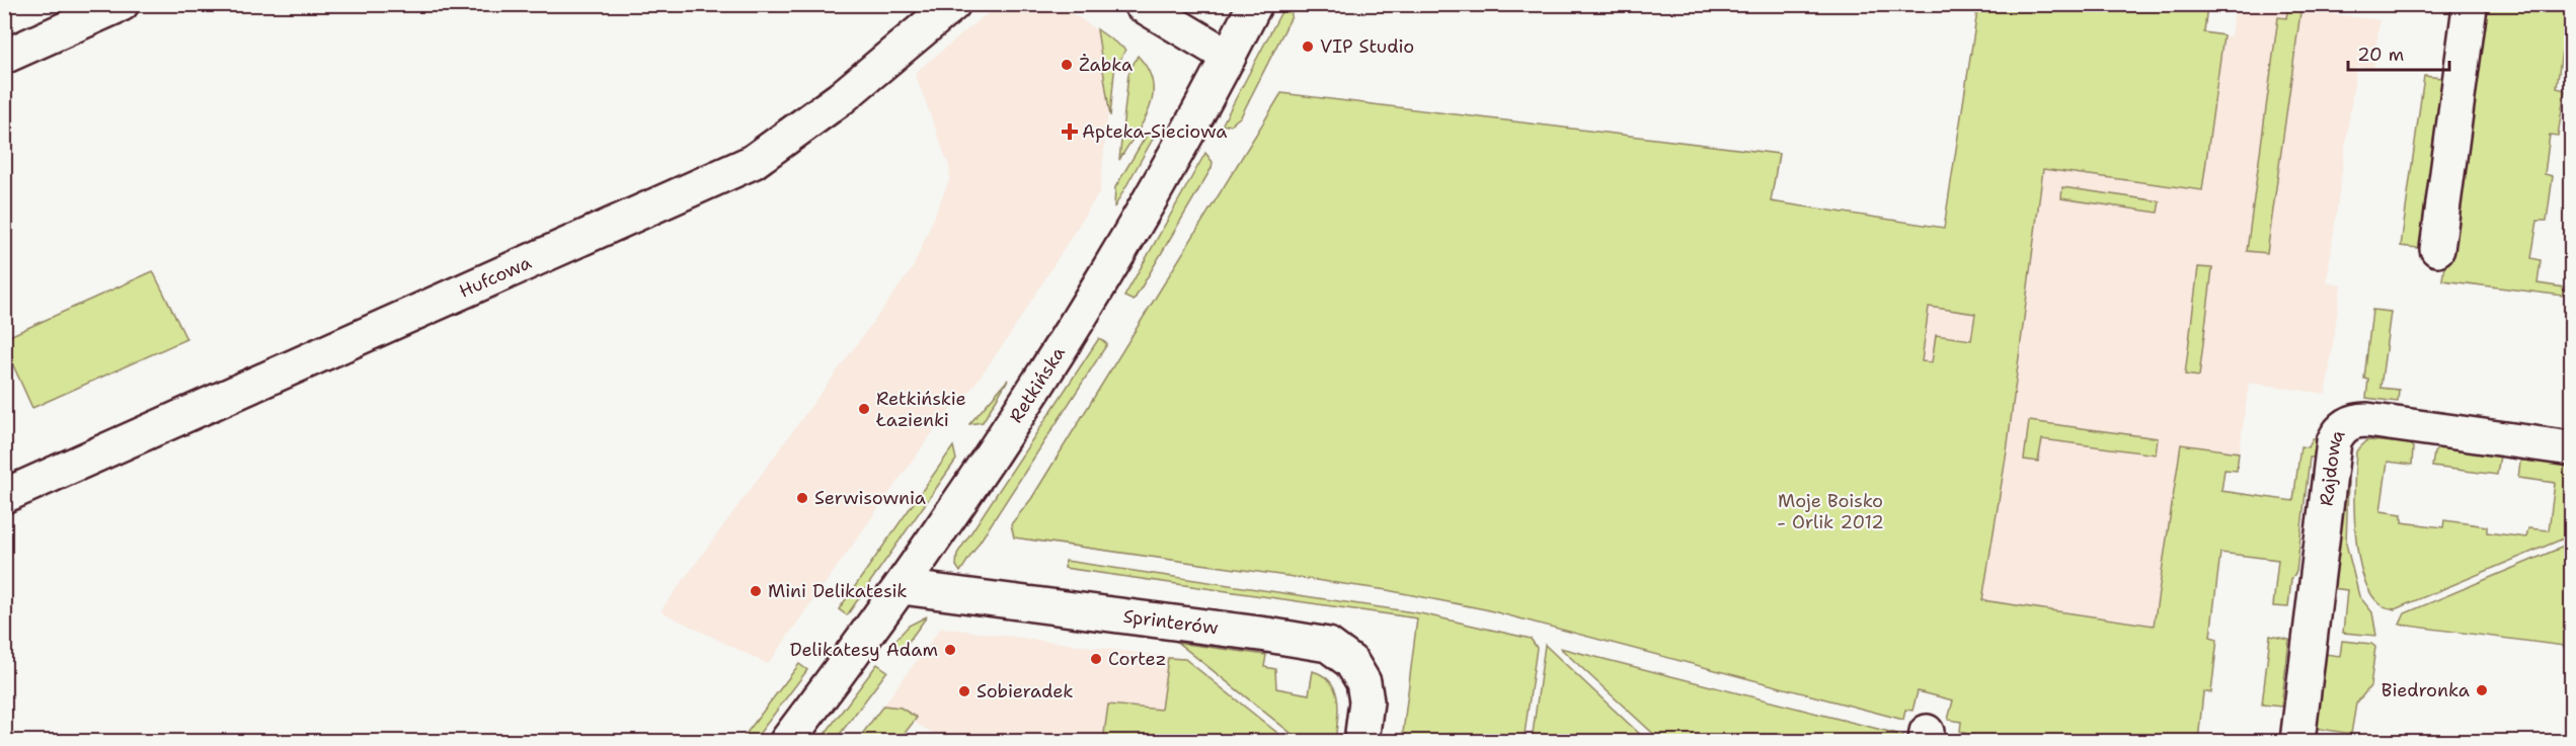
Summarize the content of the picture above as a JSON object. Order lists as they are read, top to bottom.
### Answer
{
  "streets": {
    "street": [
      "Hufcowa",
      "Retkińska",
      "Rajdowa",
      "Sprinterów"
    ]
  },
  "crossings": [
    ["Retkińska", "Sprinterów"]
  ],
  "parks": ["Moje Boisko - Orlik 2012"],
  "places": {
    "other": [
      "VIP Studio",
      "Żabka",
      "Retkińskie Łazienki",
      "Serwisownia",
      "Mini Delikatesik",
      "Delikatesy Adam",
      "Cortez",
      "Biedronka",
      "Sobieradek"
    ],
    "health": ["Apteka-Sieciowa"]
  },
  "scale_bar": "20 m"
}
